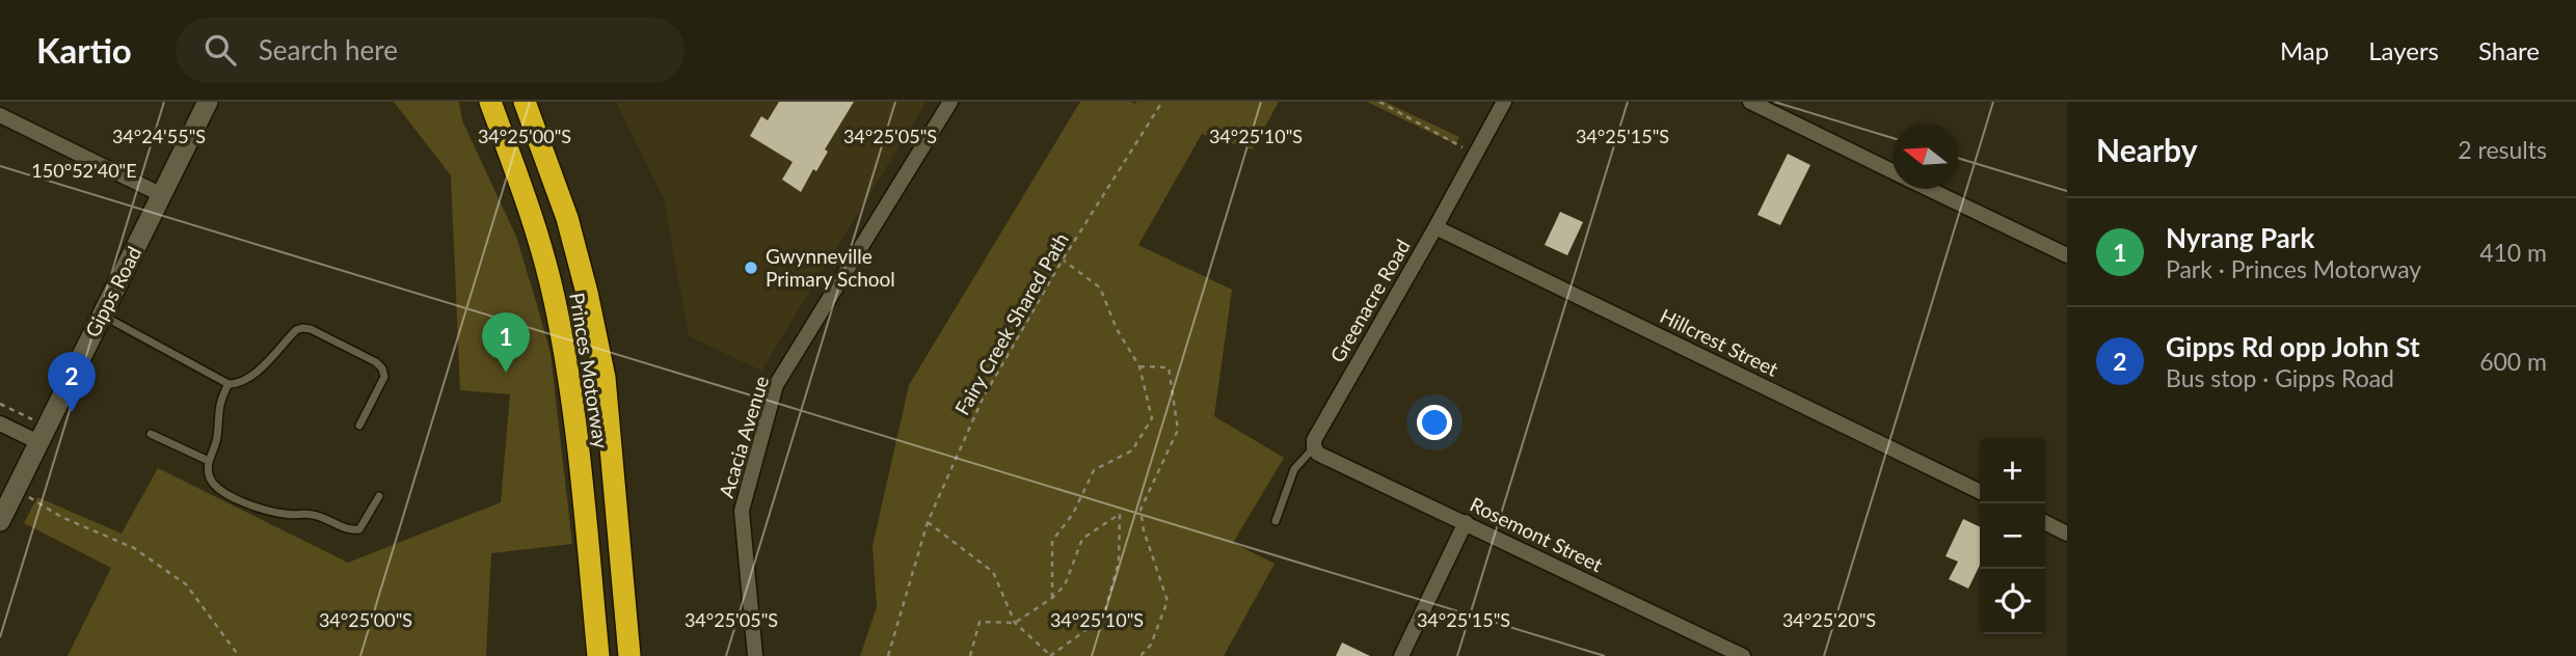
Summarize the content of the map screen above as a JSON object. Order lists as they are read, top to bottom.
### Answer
{
  "streets": {
    "highway": ["Princes Motorway"],
    "main road": ["Gipps Road"],
    "street": [
      "Greenacre Road",
      "Hillcrest Street",
      "Acacia Avenue",
      "Rosemont Street"
    ],
    "path": ["Fairy Creek Shared Path"]
  },
  "crossings": [
    ["Greenacre Road", "Hillcrest Street"],
    ["Greenacre Road", "Rosemont Street"]
  ],
  "places": ["Gwynneville Primary School"],
  "north": "left",
  "page": {
    "header": "Kartio",
    "search": "Search here",
    "nav": ["Map", "Layers", "Share"],
    "heading": ["Nearby", "2 results"],
    "list": [
      {
        "mark": "1",
        "name": "Nyrang Park",
        "note": "Park · Princes Motorway",
        "value": "410 m"
      },
      {
        "mark": "2",
        "name": "Gipps Rd opp John St",
        "note": "Bus stop · Gipps Road",
        "value": "600 m"
      }
    ],
    "pins": ["1", "2"],
    "map_buttons": ["+", "−"]
  },
  "coordinates": [
    "34°24'55\"S",
    "34°25'00\"S",
    "34°25'05\"S",
    "34°25'10\"S",
    "34°25'15\"S",
    "150°52'40\"E",
    "34°25'20\"S"
  ]
}
